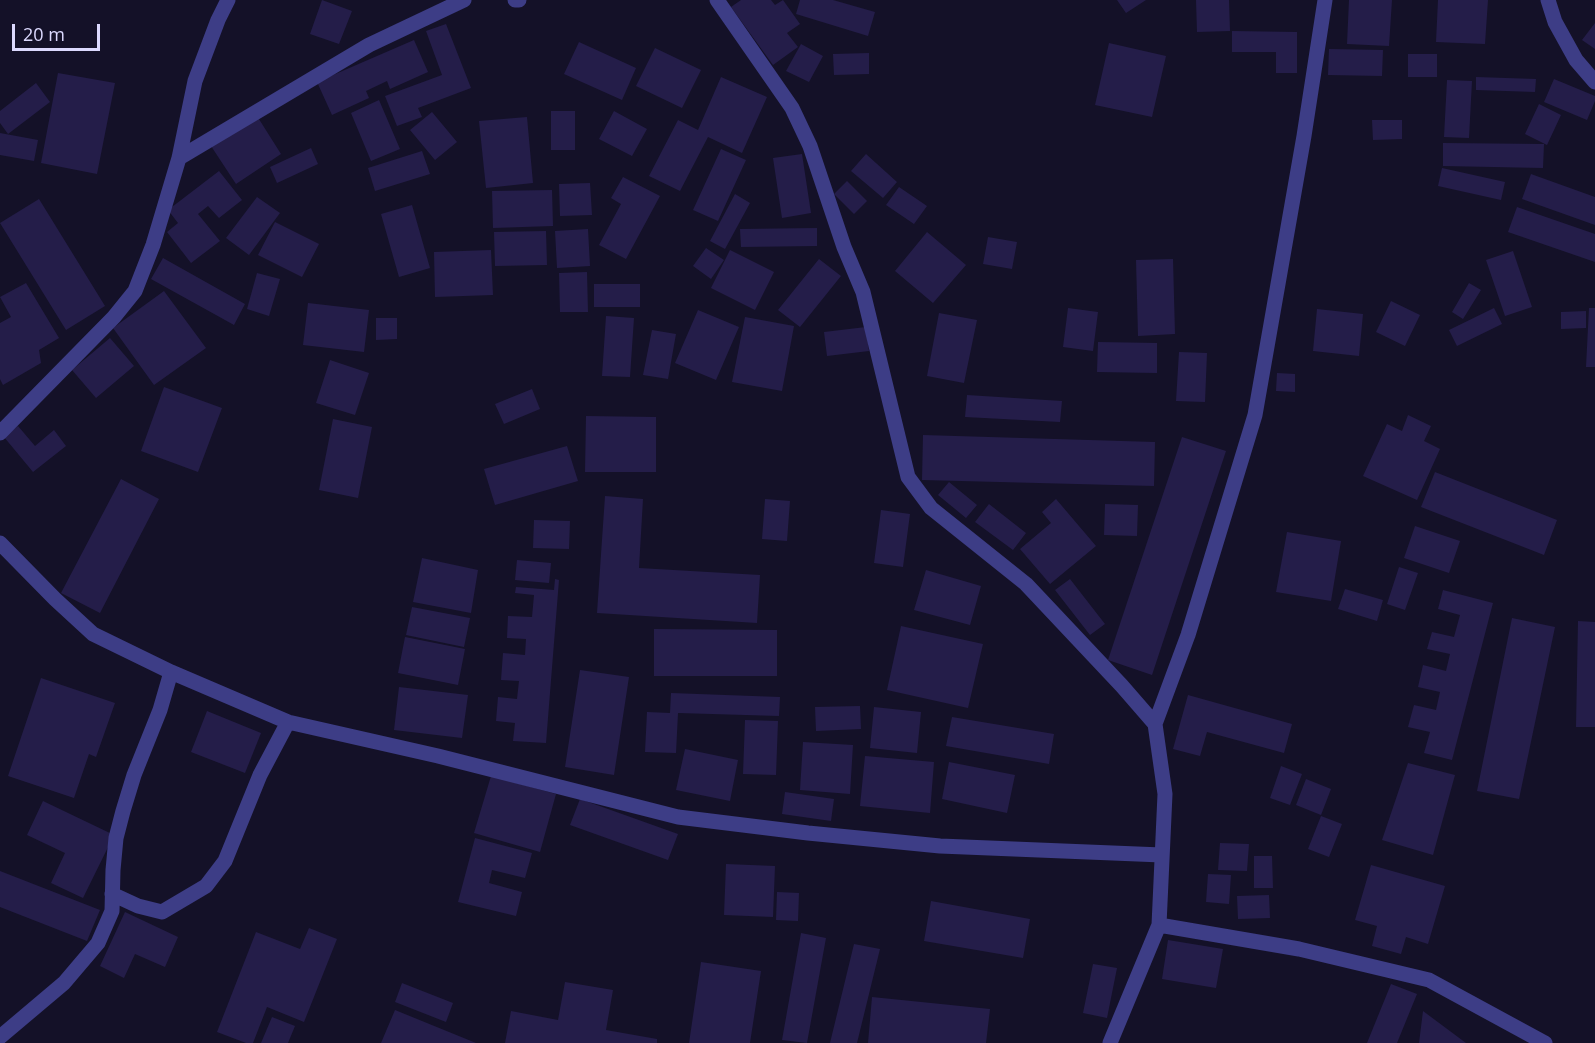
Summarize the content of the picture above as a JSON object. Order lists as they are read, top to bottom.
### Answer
{
  "scale_bar": "20 m"
}
